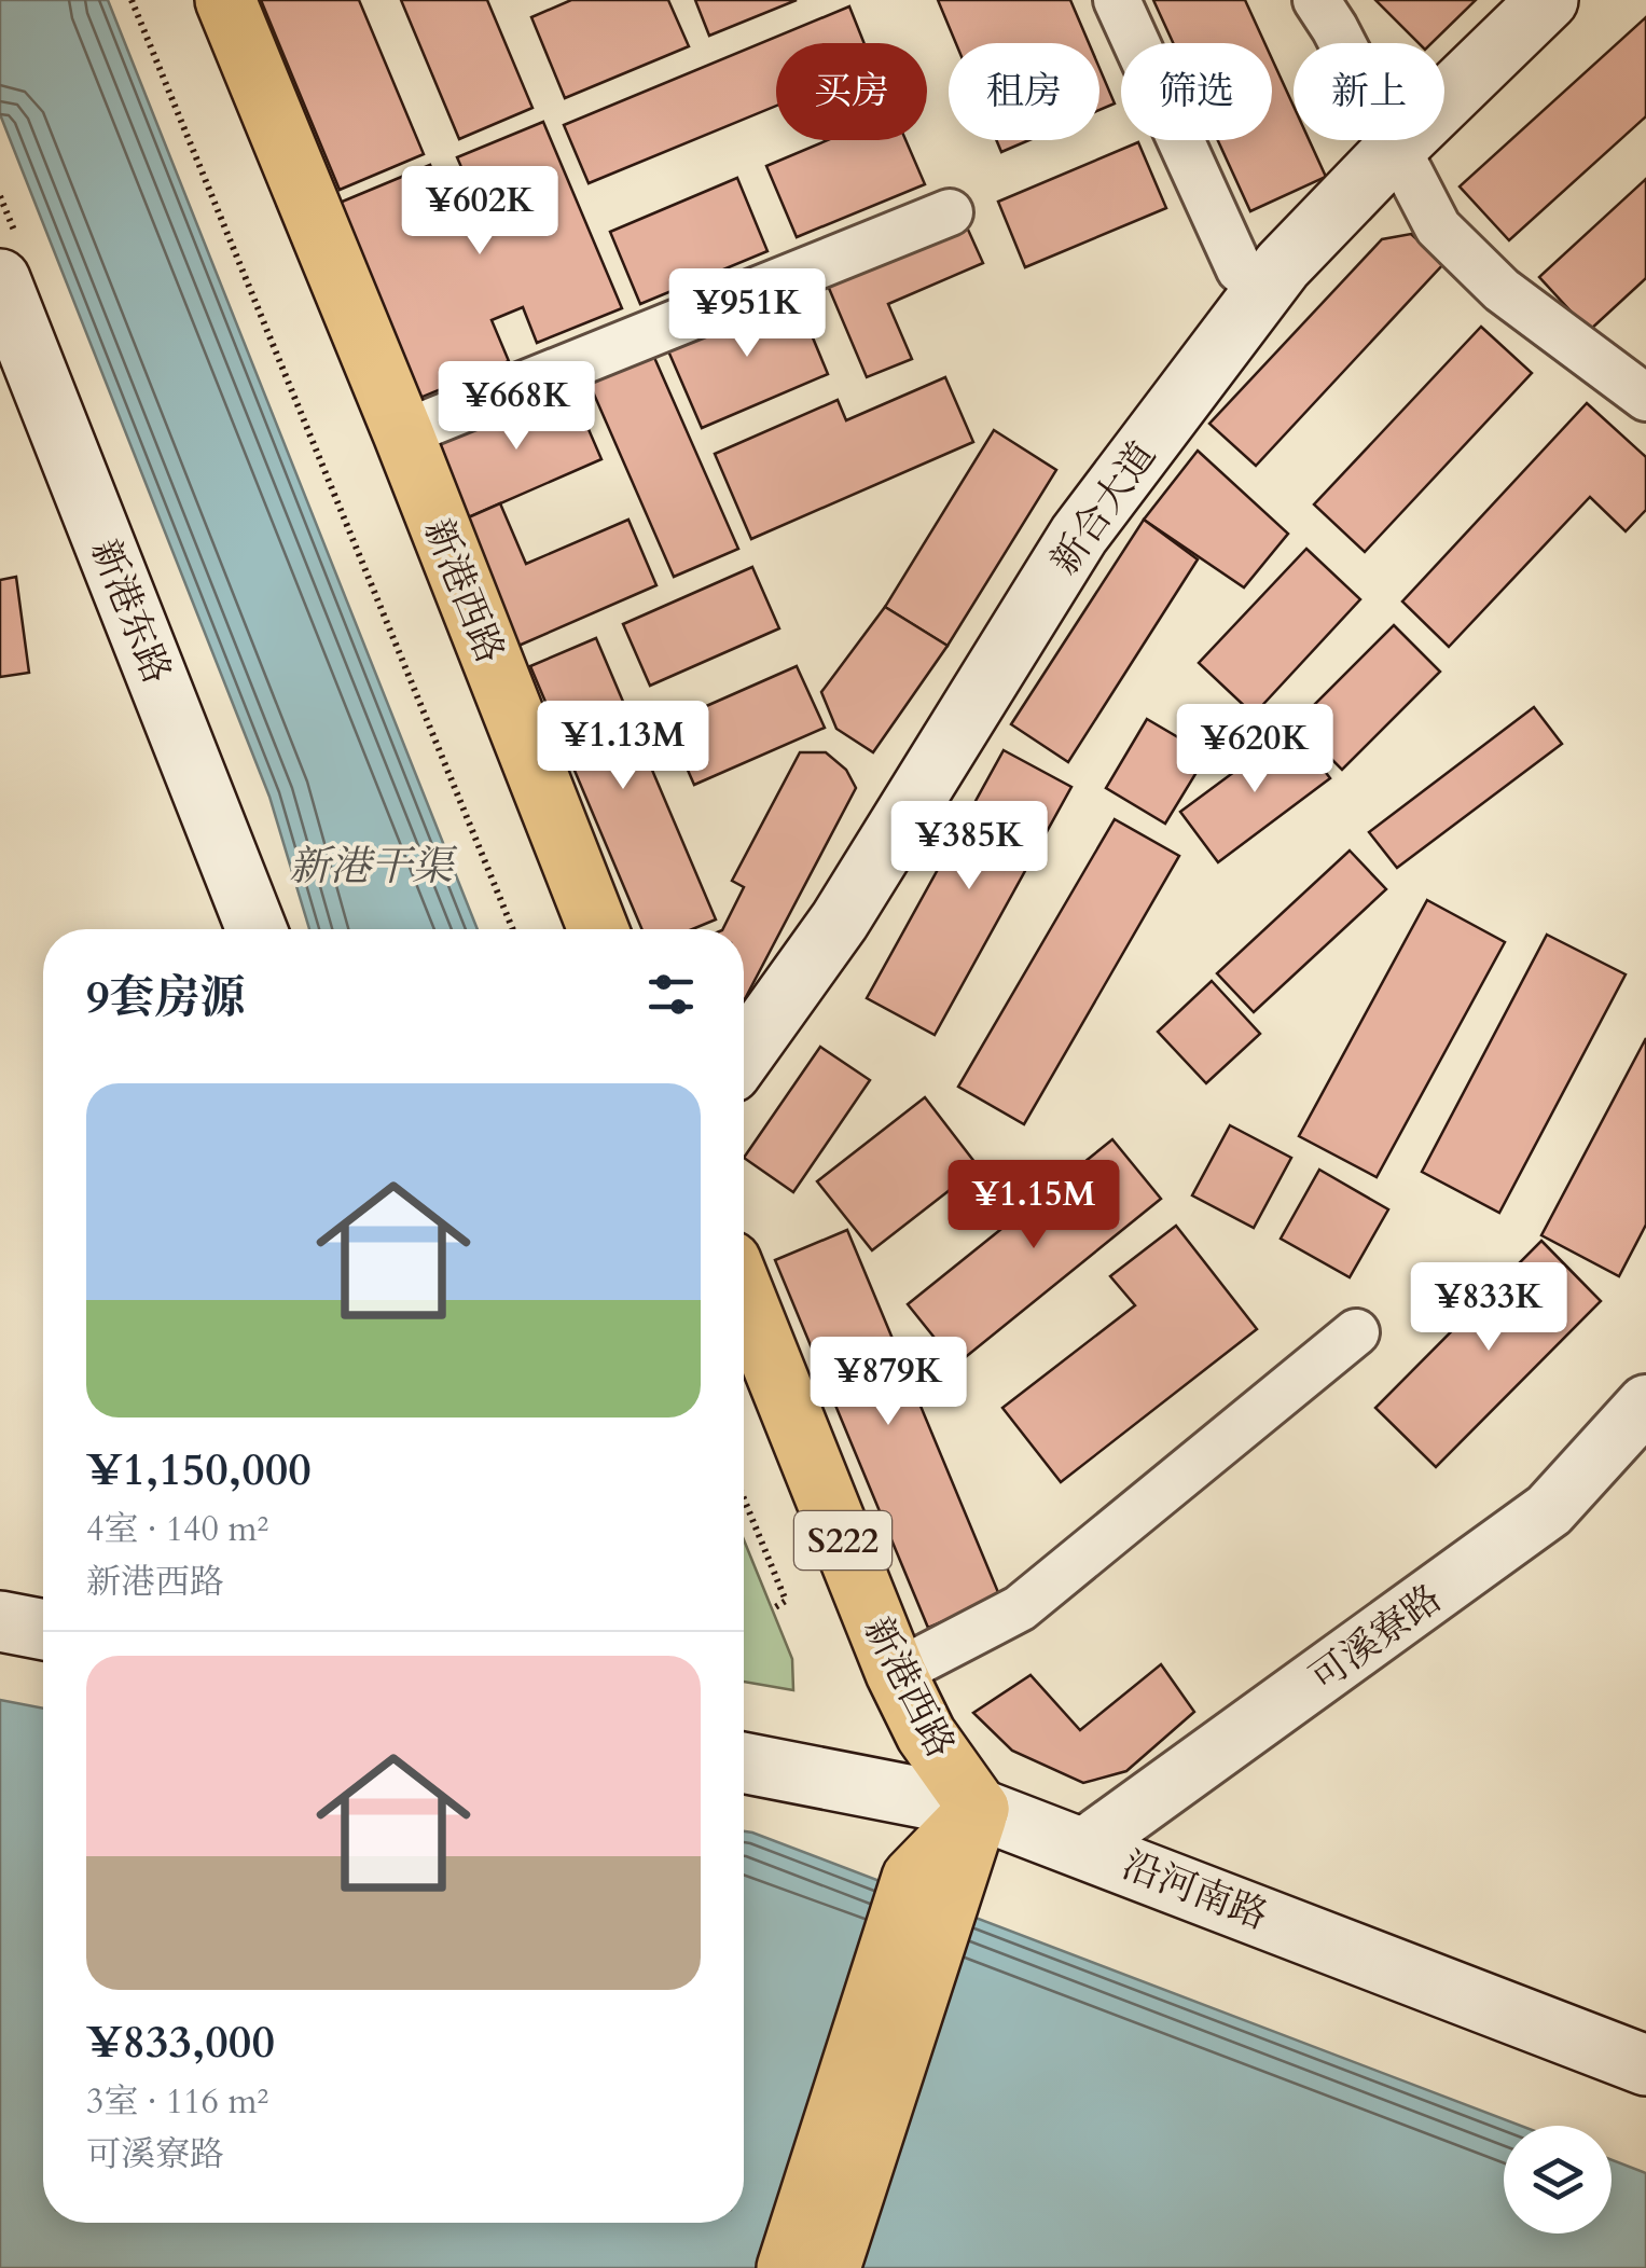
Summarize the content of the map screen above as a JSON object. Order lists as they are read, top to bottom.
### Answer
{
  "streets": {
    "main road": [
      "新合大道",
      "新港西路",
      "新港东路",
      "S222",
      "沿河南路"
    ],
    "street": ["可溪寮路"]
  },
  "crossings": [
    ["新港西路", "沿河南路"],
    ["可溪寮路", "沿河南路"]
  ],
  "water": ["新港干渠"],
  "page": {
    "chip": [
      "买房",
      "租房",
      "筛选",
      "新上"
    ],
    "price": [
      "¥602K",
      "¥951K",
      "¥668K",
      "¥1.13M",
      "¥620K",
      "¥385K",
      "¥1.15M",
      "¥833K",
      "¥879K"
    ],
    "heading": "9套房源",
    "list": [
      {
        "name": "¥1,150,000",
        "note": "4室 · 140 m² · 新港西路"
      },
      {
        "name": "¥833,000",
        "note": "3室 · 116 m² · 可溪寮路"
      }
    ]
  }
}
